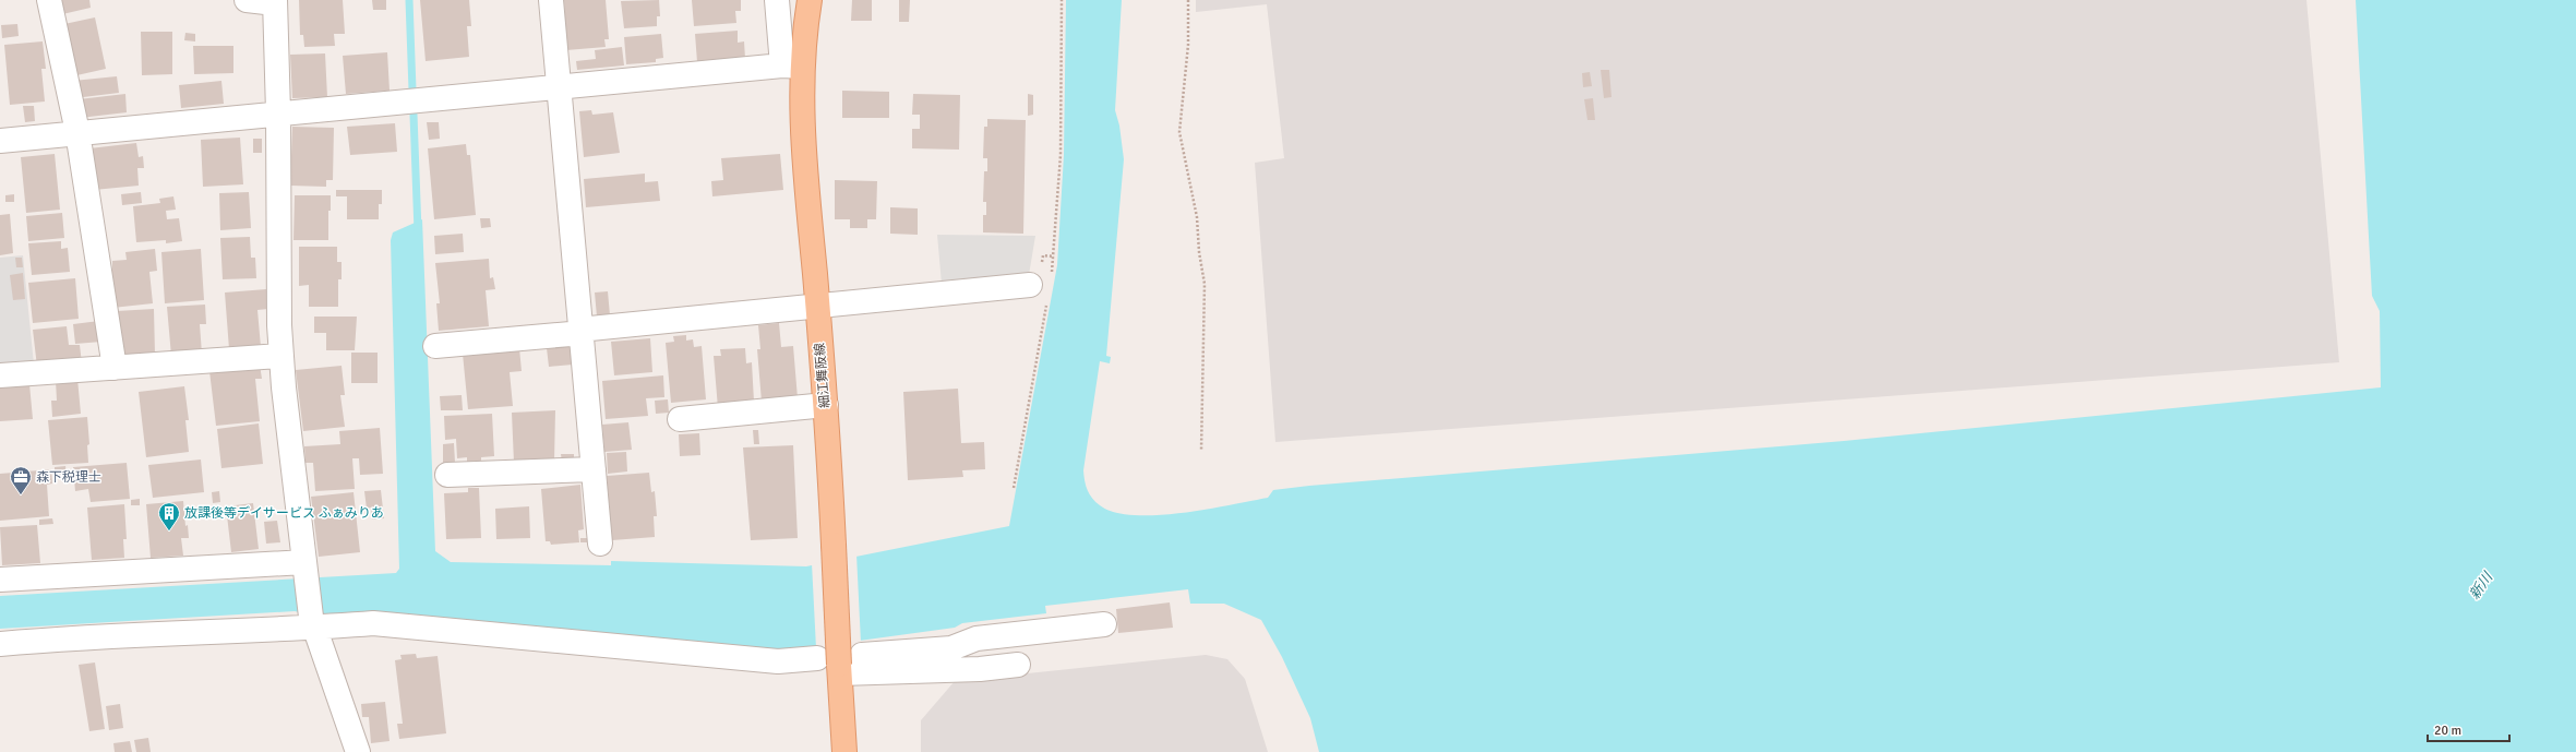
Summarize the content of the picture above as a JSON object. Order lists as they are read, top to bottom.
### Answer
{
  "streets": {
    "main road": ["細江舞阪線"]
  },
  "water": ["新川"],
  "places": {
    "office": ["森下税理士"],
    "building": ["放課後等デイサービス ふぁみりあ"]
  },
  "scale_bar": "20 m"
}
